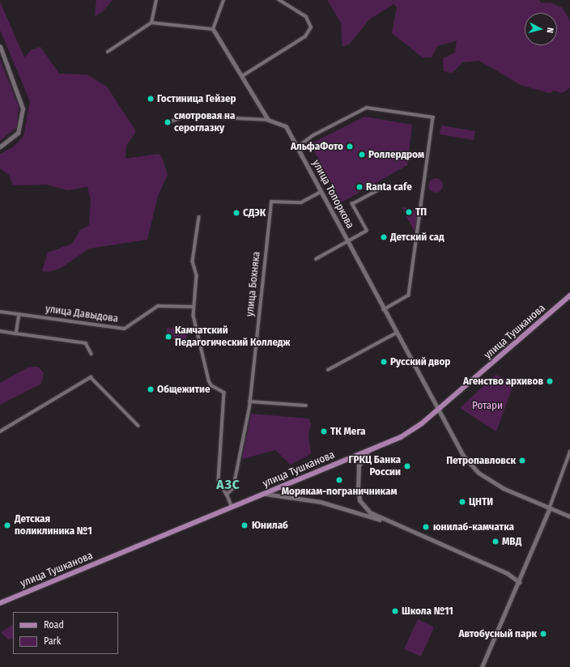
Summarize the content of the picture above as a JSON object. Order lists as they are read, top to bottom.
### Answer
{
  "streets": {
    "main road": ["улица Топоркова", "улица Тушканова"],
    "street": ["улица Бохняка", "улица Давыдова"]
  },
  "crossings": [
    ["улица Топоркова", "улица Бохняка"],
    ["улица Топоркова", "улица Тушканова"]
  ],
  "districts": ["АЗС"],
  "parks": ["Ротари"],
  "places": [
    "Гостиница Гейзер",
    "смотровая на сероглазку",
    "АльфаФото",
    "Роллердром",
    "Ranta cafe",
    "ТП",
    "СДЭК",
    "Детский сад",
    "Камчатский Педагогический Колледж",
    "Русский двор",
    "Агенство архивов",
    "Общежитие",
    "ТК Мега",
    "Петропавловск",
    "ГРКЦ Банка России",
    "Морякам-пограничникам",
    "ЦНТИ",
    "Детская поликлиника №1",
    "Юнилаб",
    "юнилаб-камчатка",
    "МВД",
    "Школа №11",
    "Автобусный парк"
  ],
  "legend": ["Road", "Park"],
  "north": "right"
}
